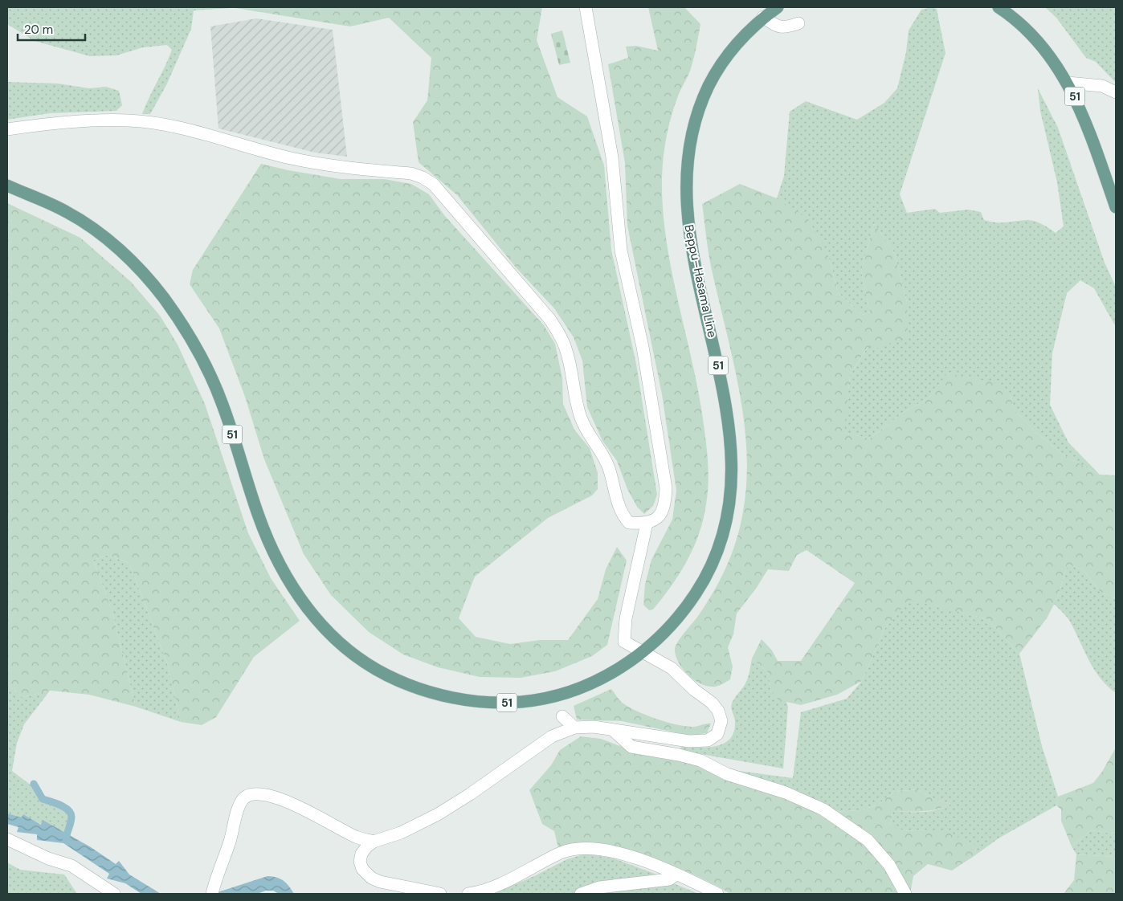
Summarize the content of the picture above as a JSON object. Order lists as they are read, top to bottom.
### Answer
{
  "streets": {
    "main road": ["51", "Beppu–Hasama Line"]
  },
  "scale_bar": "20 m"
}
